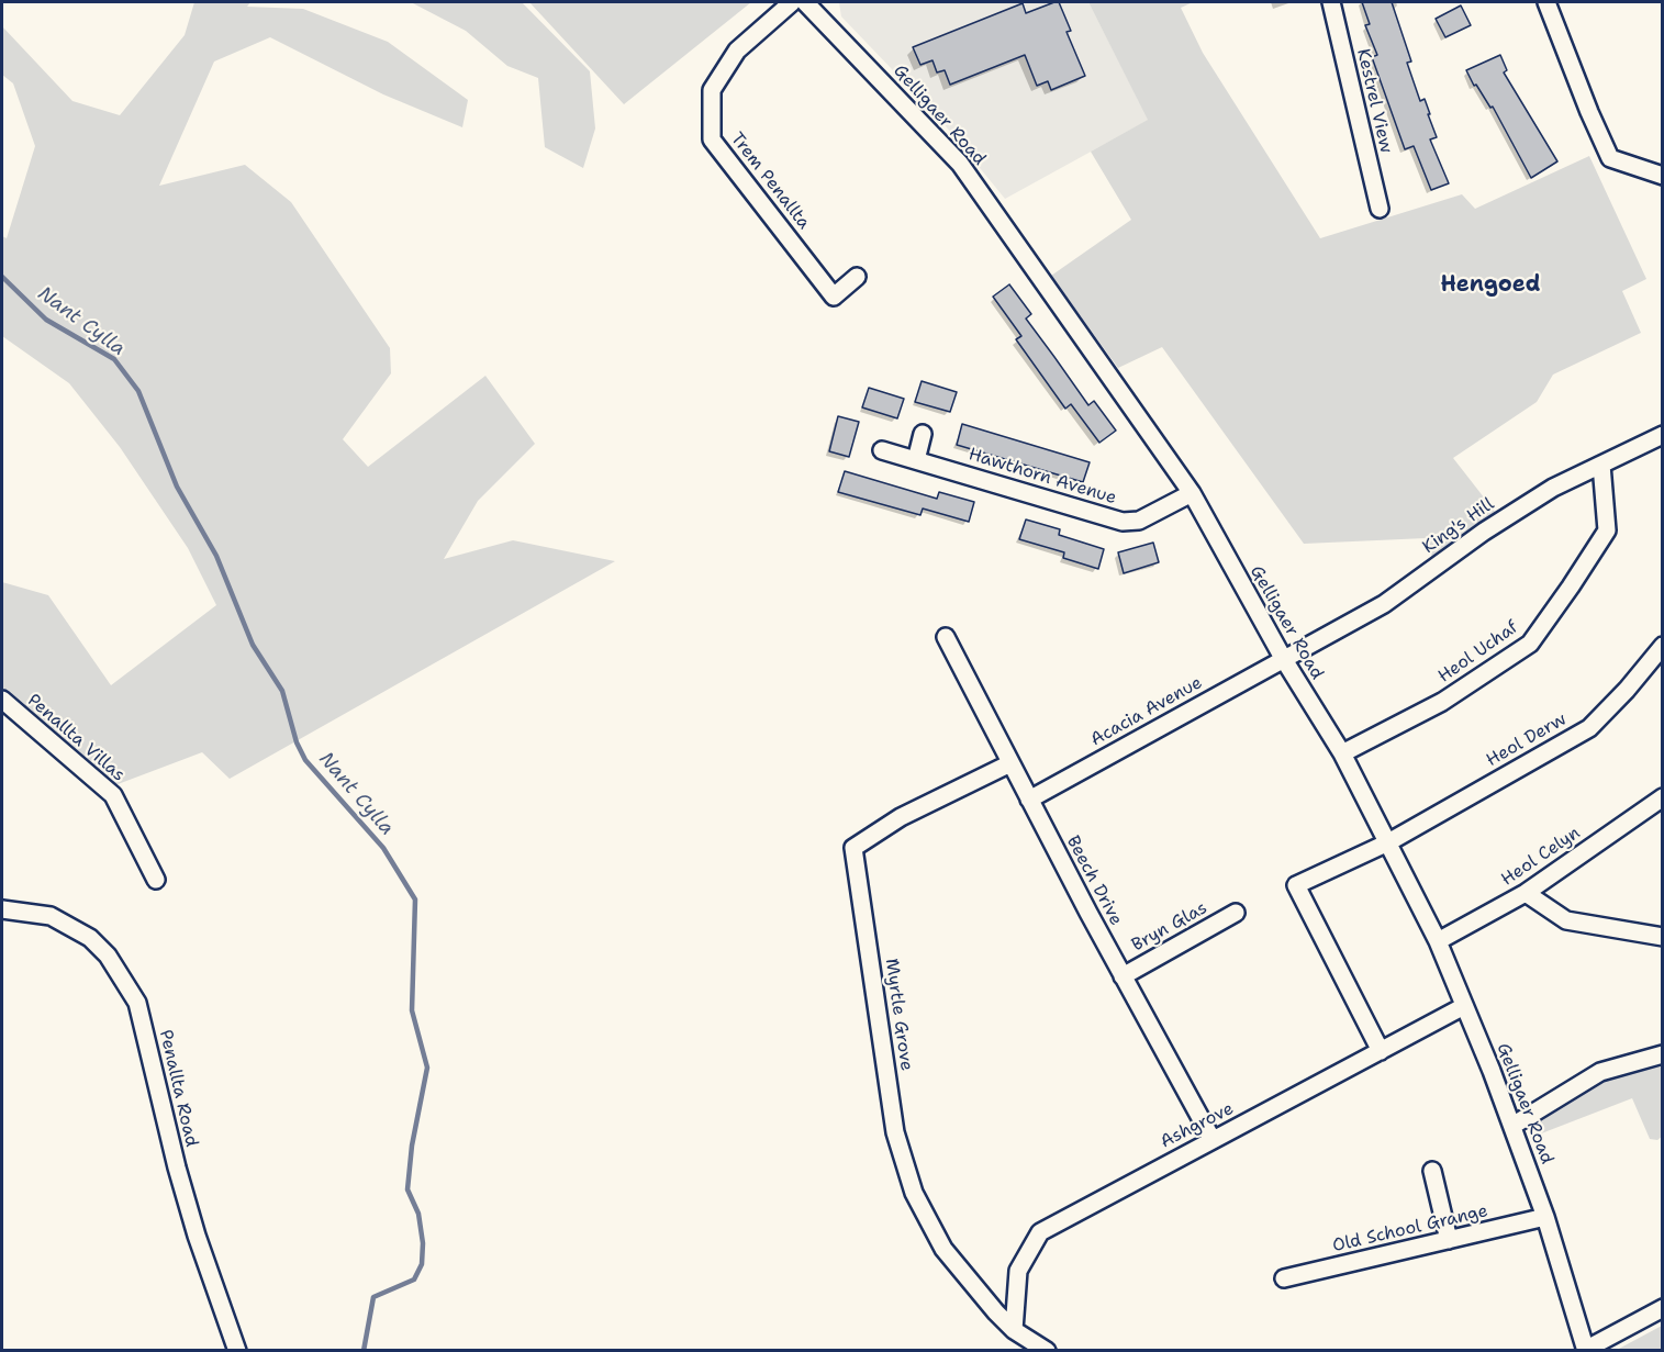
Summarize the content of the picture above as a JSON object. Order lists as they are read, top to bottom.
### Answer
{
  "streets": {
    "street": [
      "Kestrel View",
      "Gelligaer Road",
      "Trem Penallta",
      "Hawthorn Avenue",
      "King's Hill",
      "Heol Uchaf",
      "Acacia Avenue",
      "Penallta Villas",
      "Heol Derw",
      "Heol Celyn",
      "Beech Drive",
      "Bryn Glas",
      "Myrtle Grove",
      "Penallta Road",
      "Ashgrove",
      "Old School Grange"
    ]
  },
  "crossings": [
    ["Gelligaer Road", "Hawthorn Avenue"],
    ["Gelligaer Road", "King's Hill"],
    ["Gelligaer Road", "Heol Uchaf"],
    ["Gelligaer Road", "Acacia Avenue"],
    ["Gelligaer Road", "Heol Derw"],
    ["Gelligaer Road", "Heol Celyn"],
    ["Gelligaer Road", "Ashgrove"],
    ["Gelligaer Road", "Old School Grange"],
    ["King's Hill", "Heol Uchaf"],
    ["King's Hill", "Acacia Avenue"],
    ["Acacia Avenue", "Beech Drive"],
    ["Heol Derw", "Ashgrove"],
    ["Beech Drive", "Bryn Glas"],
    ["Beech Drive", "Myrtle Grove"],
    ["Beech Drive", "Ashgrove"],
    ["Myrtle Grove", "Ashgrove"]
  ],
  "districts": ["Hengoed"],
  "water": ["Nant Cylla"]
}
